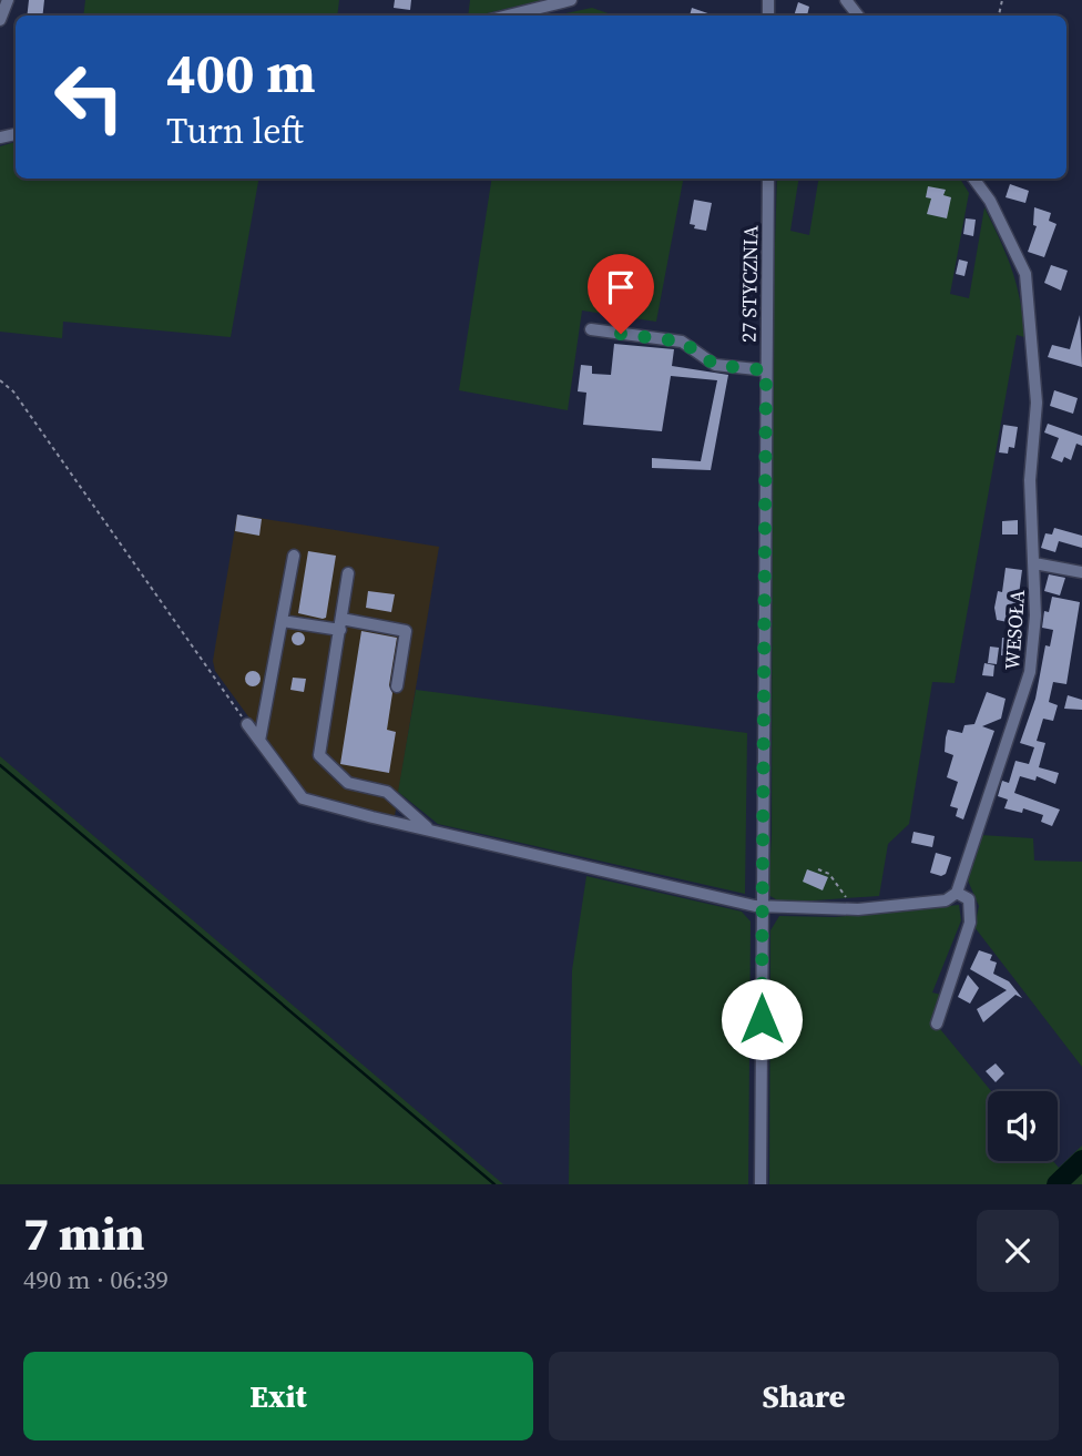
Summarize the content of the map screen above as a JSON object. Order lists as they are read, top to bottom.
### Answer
{
  "streets": {
    "street": ["27 STYCZNIA", "WESOŁA"]
  },
  "page": {
    "turn": ["400 m", "Turn left"],
    "heading": ["7 min", "490 m · 06:39"],
    "buttons": ["Exit", "Share"]
  }
}
